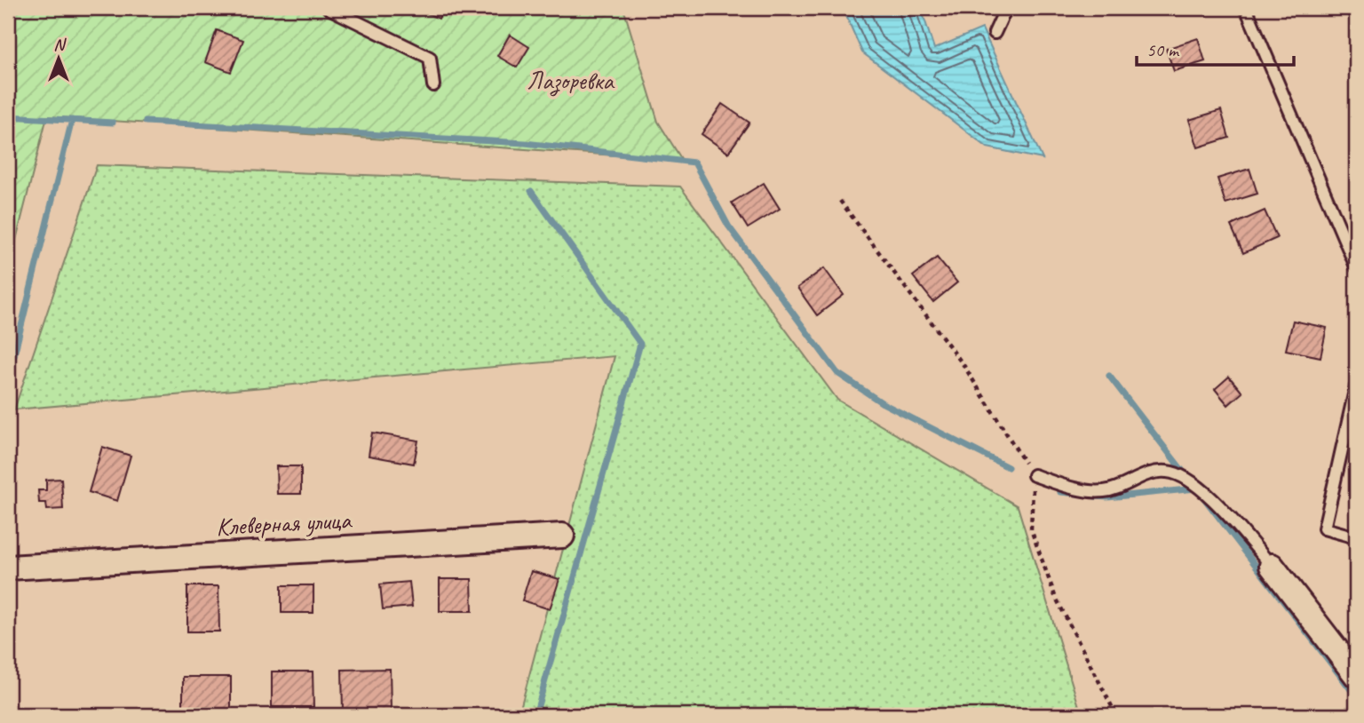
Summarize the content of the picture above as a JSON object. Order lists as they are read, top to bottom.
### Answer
{
  "streets": {
    "street": ["Клеверная улица"]
  },
  "parks": ["Лазоревка"],
  "scale_bar": "50 m",
  "north": "top"
}
